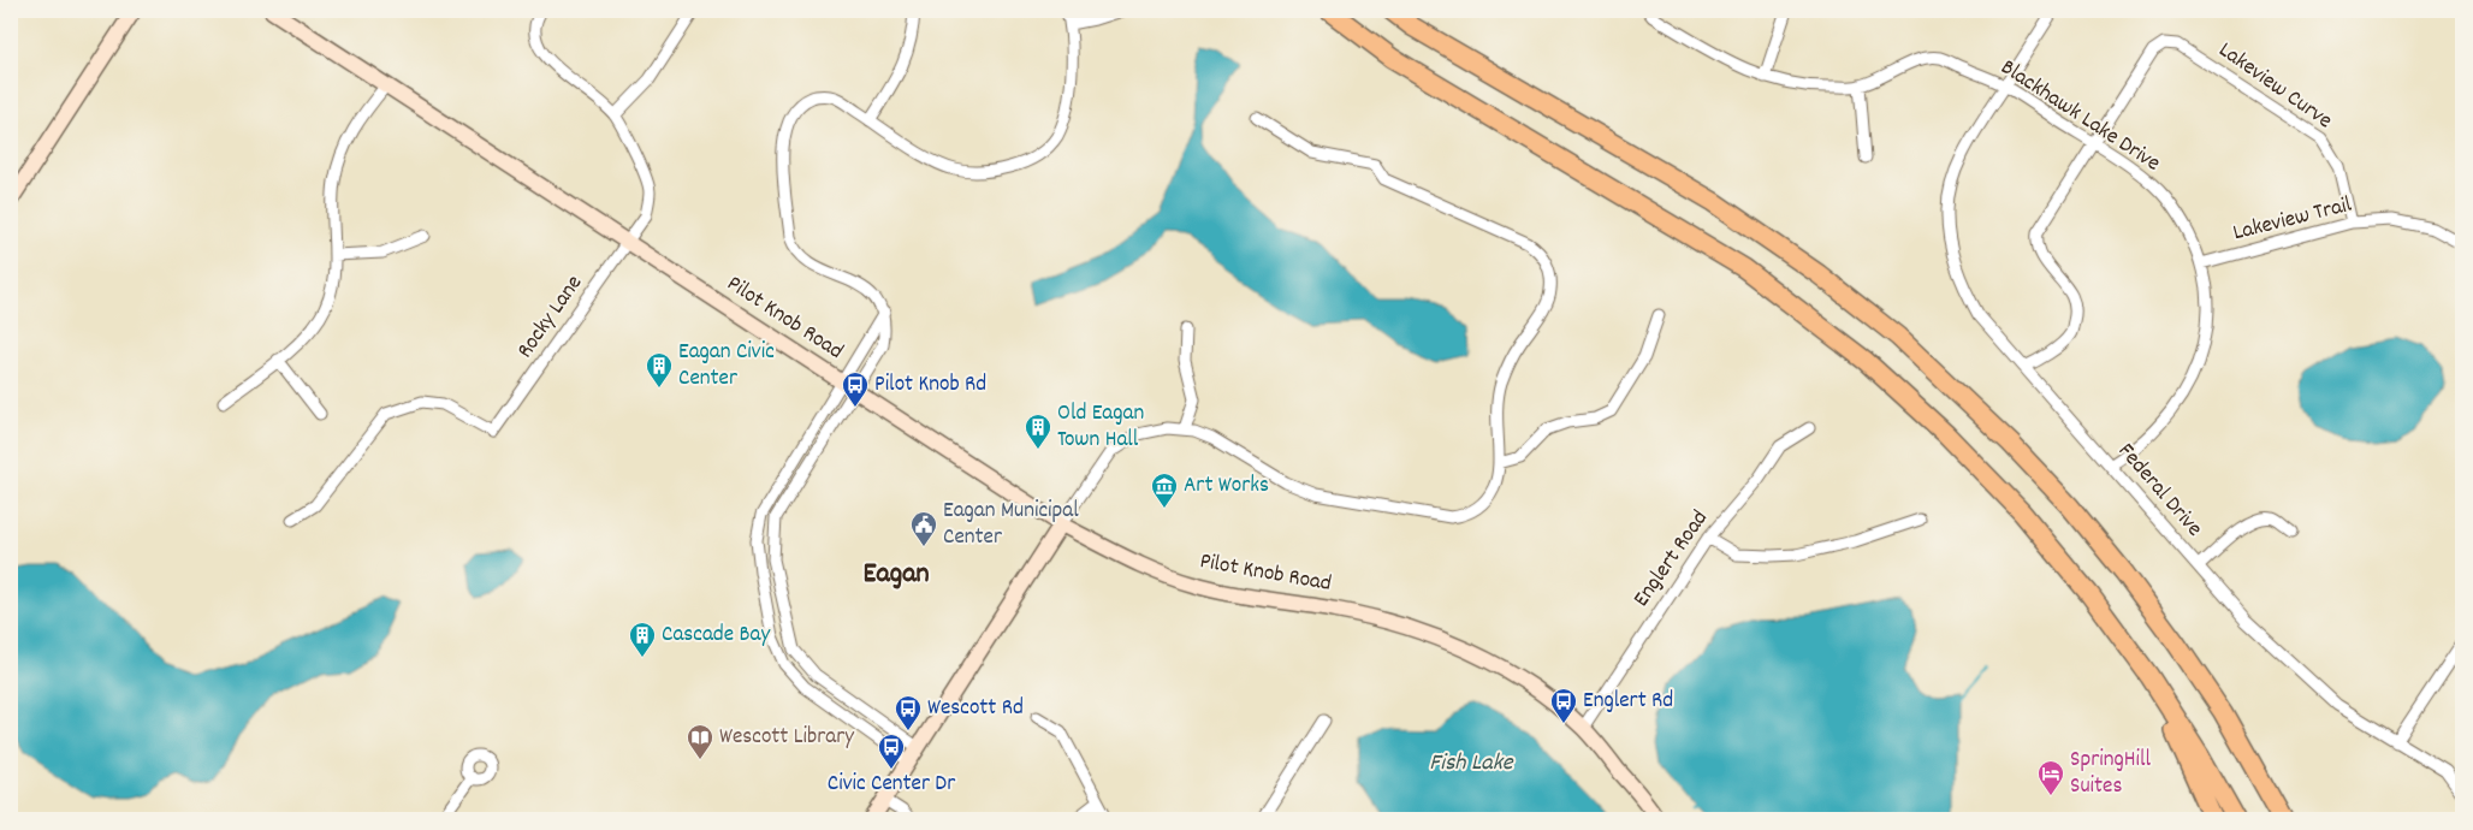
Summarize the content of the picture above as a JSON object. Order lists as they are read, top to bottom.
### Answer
{
  "streets": {
    "main road": ["Pilot Knob Road"],
    "street": [
      "Lakeview Curve",
      "Blackhawk Lake Drive",
      "Lakeview Trail",
      "Rocky Lane",
      "Federal Drive",
      "Englert Road"
    ]
  },
  "crossings": [
    ["Lakeview Curve", "Blackhawk Lake Drive"],
    ["Lakeview Curve", "Lakeview Trail"],
    ["Lakeview Curve", "Federal Drive"],
    ["Blackhawk Lake Drive", "Lakeview Trail"],
    ["Blackhawk Lake Drive", "Federal Drive"],
    ["Rocky Lane", "Pilot Knob Road"],
    ["Pilot Knob Road", "Englert Road"]
  ],
  "districts": ["Eagan"],
  "water": ["Fish Lake"],
  "places": {
    "building": ["Eagan Civic Center", "Old Eagan Town Hall", "Cascade Bay"],
    "bus stop": [
      "Pilot Knob Rd",
      "Englert Rd",
      "Wescott Rd",
      "Civic Center Dr"
    ],
    "museum": ["Art Works"],
    "public building": ["Eagan Municipal Center"],
    "library": ["Wescott Library"],
    "hotel": ["SpringHill Suites"]
  }
}
